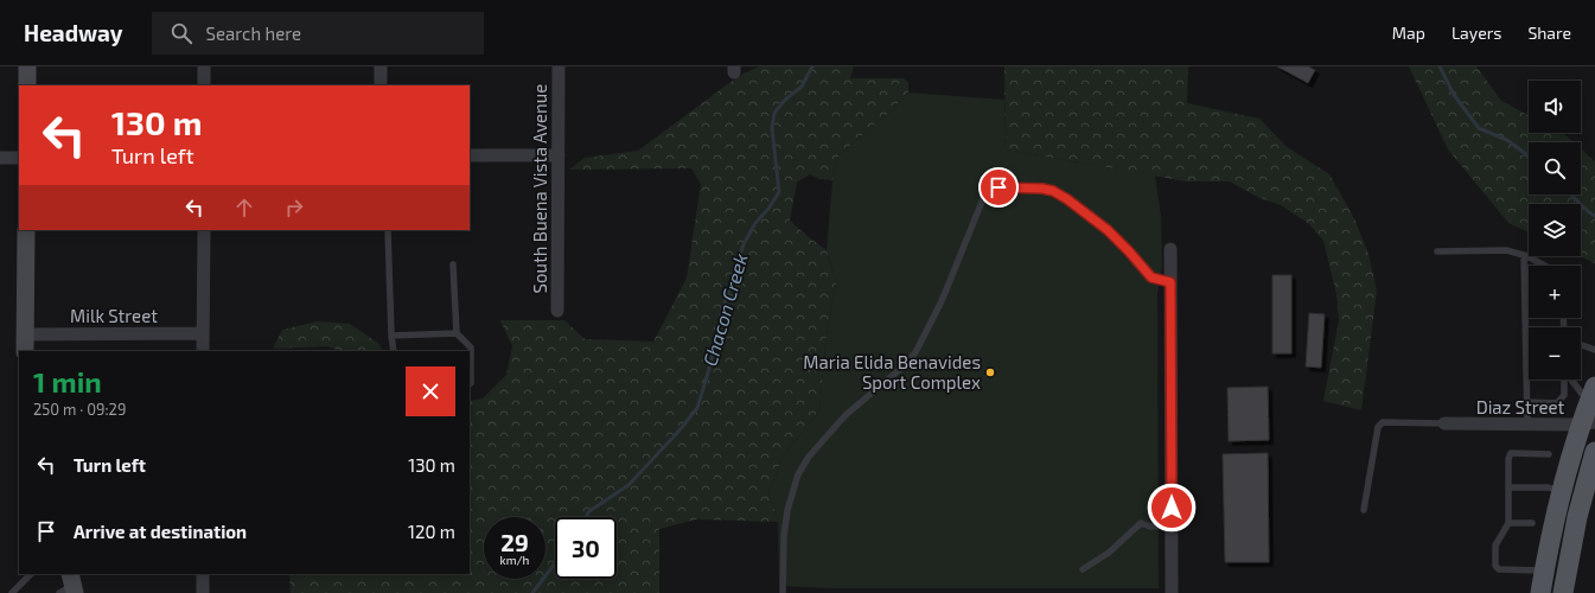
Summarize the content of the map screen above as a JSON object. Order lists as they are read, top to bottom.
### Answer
{
  "streets": {
    "street": ["South Buena Vista Avenue", "Milk Street", "Diaz Street"]
  },
  "water": ["Chacon Creek"],
  "places": ["Maria Elida Benavides Sport Complex"],
  "page": {
    "header": "Headway",
    "search": "Search here",
    "nav": ["Map", "Layers", "Share"],
    "map_buttons": ["+", "−"],
    "turn": ["130 m", "Turn left"],
    "heading": ["1 min", "250 m · 09:29"],
    "list": [
      {
        "name": "Turn left",
        "value": "130 m"
      },
      {
        "name": "Arrive at destination",
        "value": "120 m"
      }
    ],
    "speed": "29 km/h",
    "limit": "30"
  }
}
